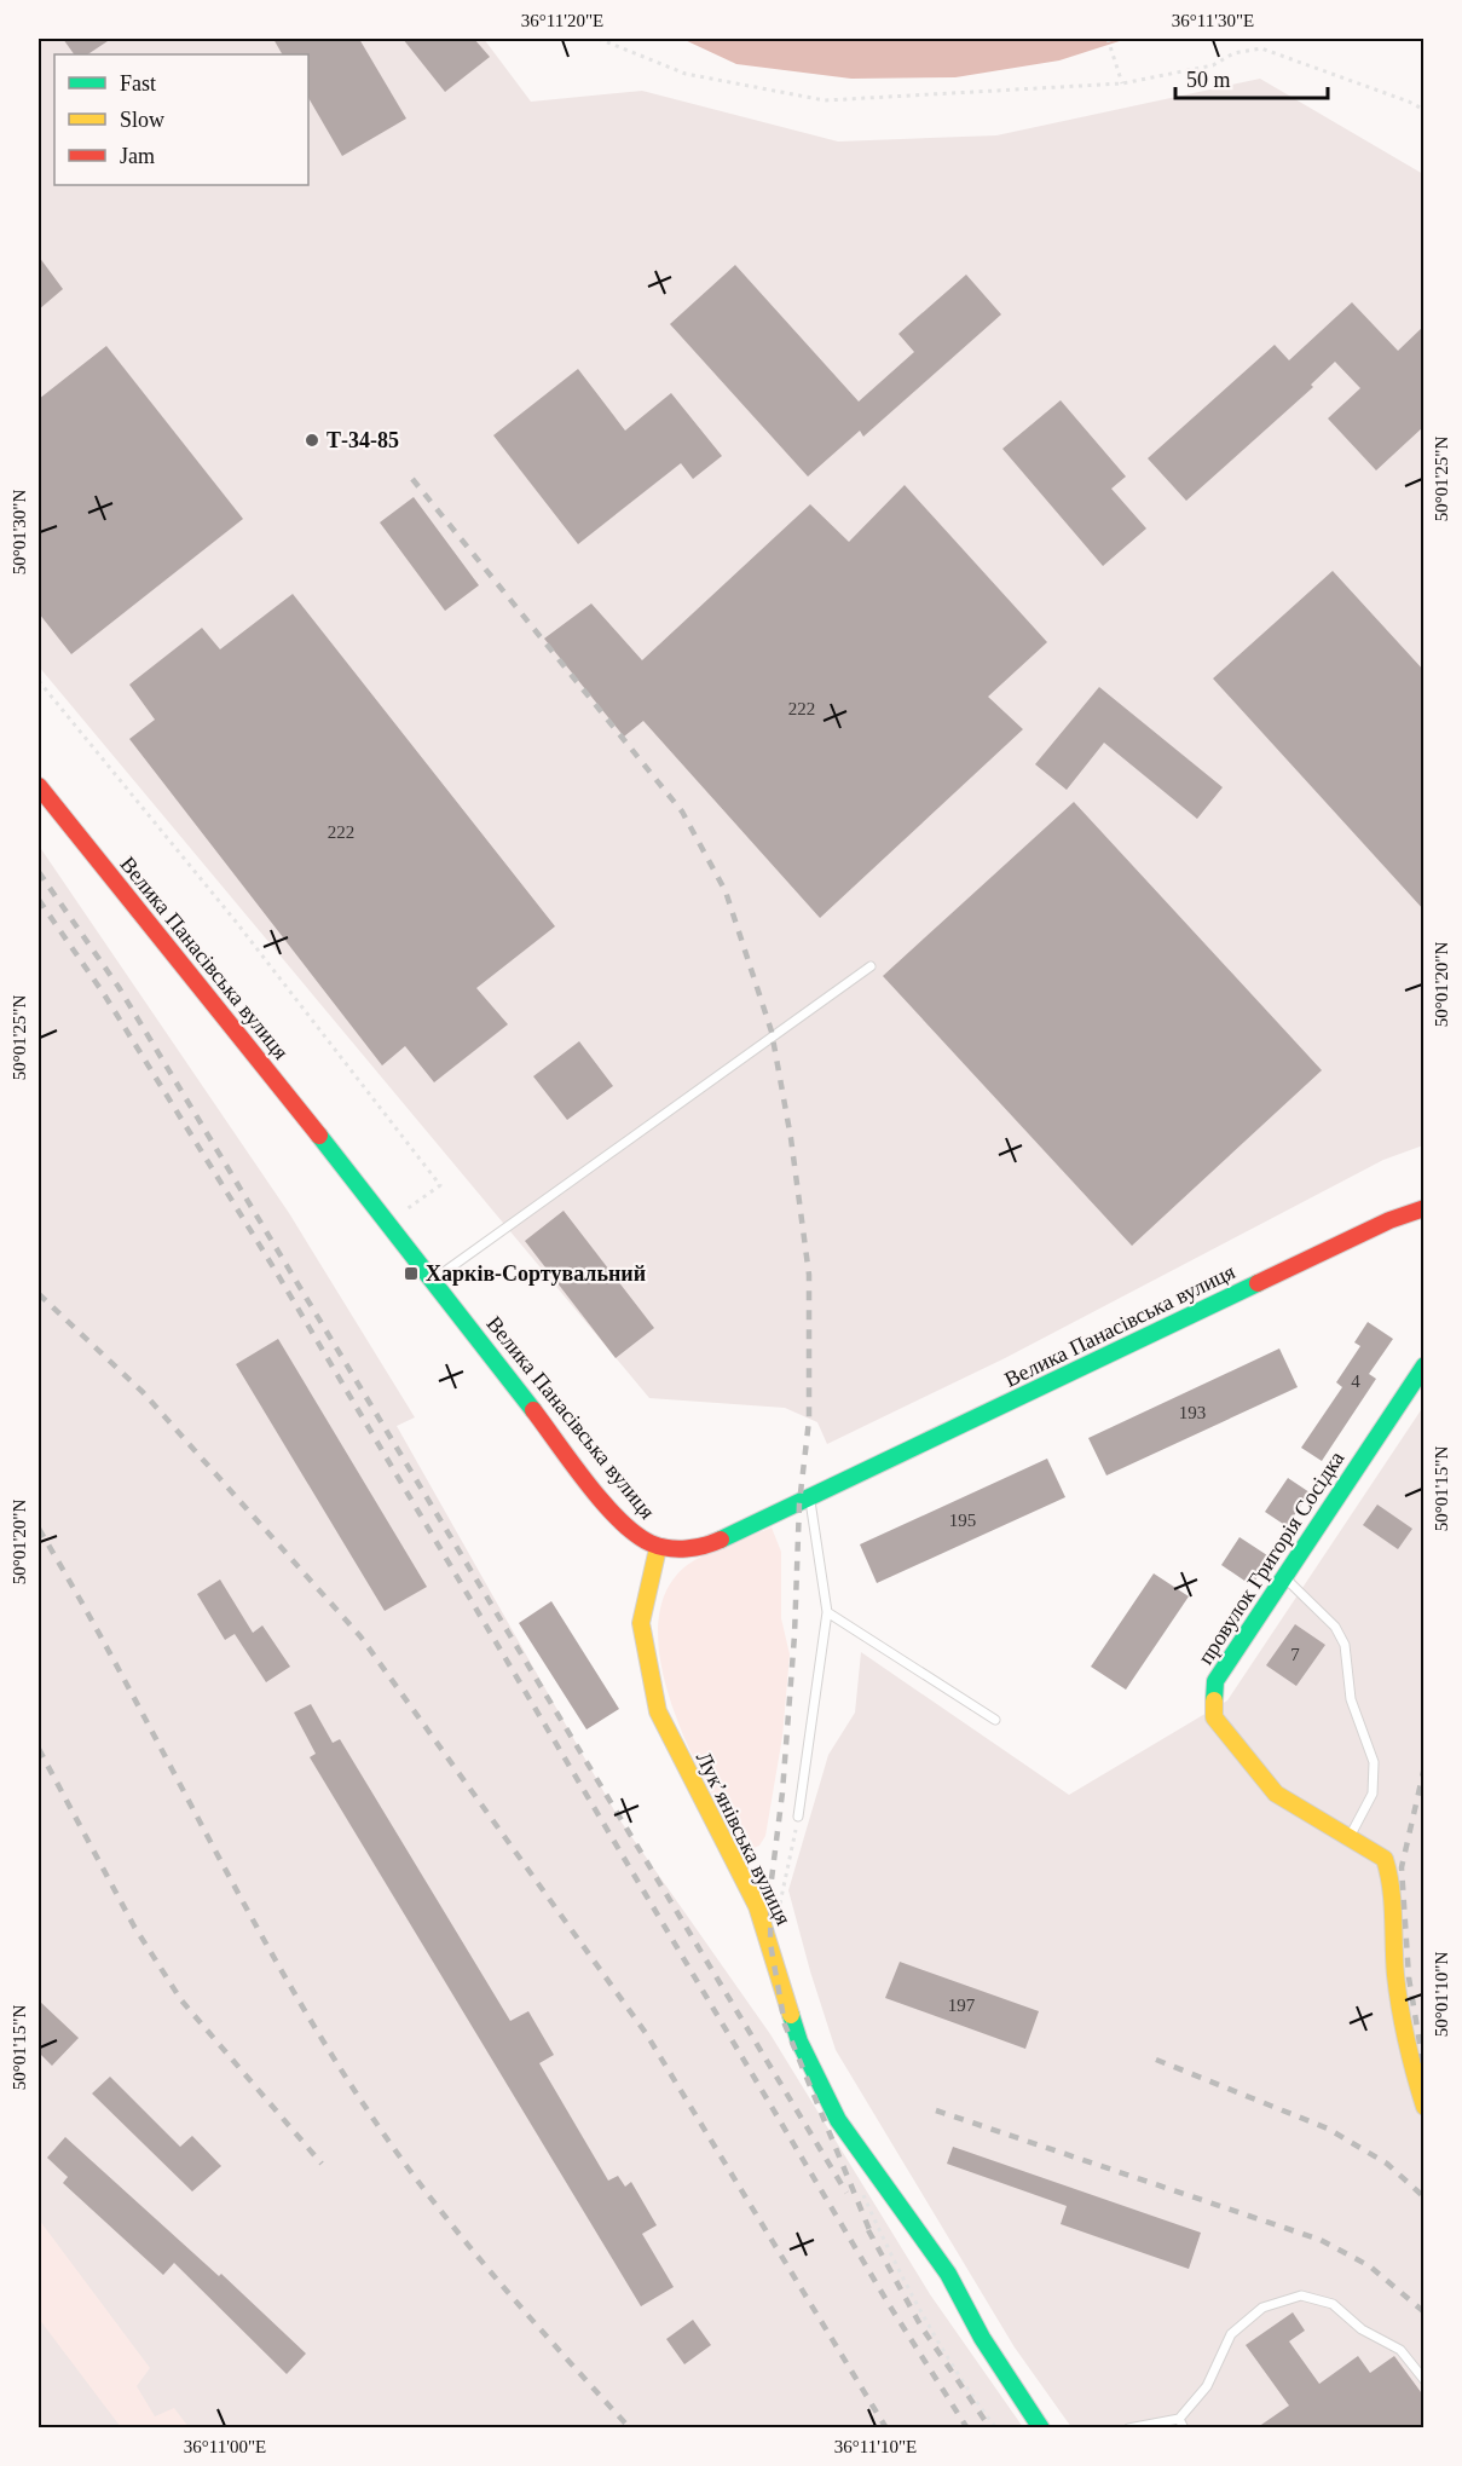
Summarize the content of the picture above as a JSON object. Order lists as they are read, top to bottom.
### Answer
{
  "streets": {
    "street": ["Велика Панасівська вулиця", "провулок Григорія Сосідка", "Лук’янівська вулиця"]
  },
  "crossings": [
    ["Велика Панасівська вулиця", "Лук’янівська вулиця"]
  ],
  "places": {
    "other": ["Т-34-85"],
    "transit": ["Харків-Сортувальний"]
  },
  "house_numbers": [
    "222",
    "222",
    "4",
    "193",
    "195",
    "7",
    "197"
  ],
  "legend": ["Fast", "Slow", "Jam"],
  "scale_bar": "50 m",
  "coordinates": [
    "36°11'20\"E",
    "36°11'30\"E",
    "50°01'25\"N",
    "50°01'30\"N",
    "50°01'20\"N",
    "50°01'15\"N",
    "50°01'10\"N",
    "36°11'00\"E",
    "36°11'10\"E"
  ]
}
